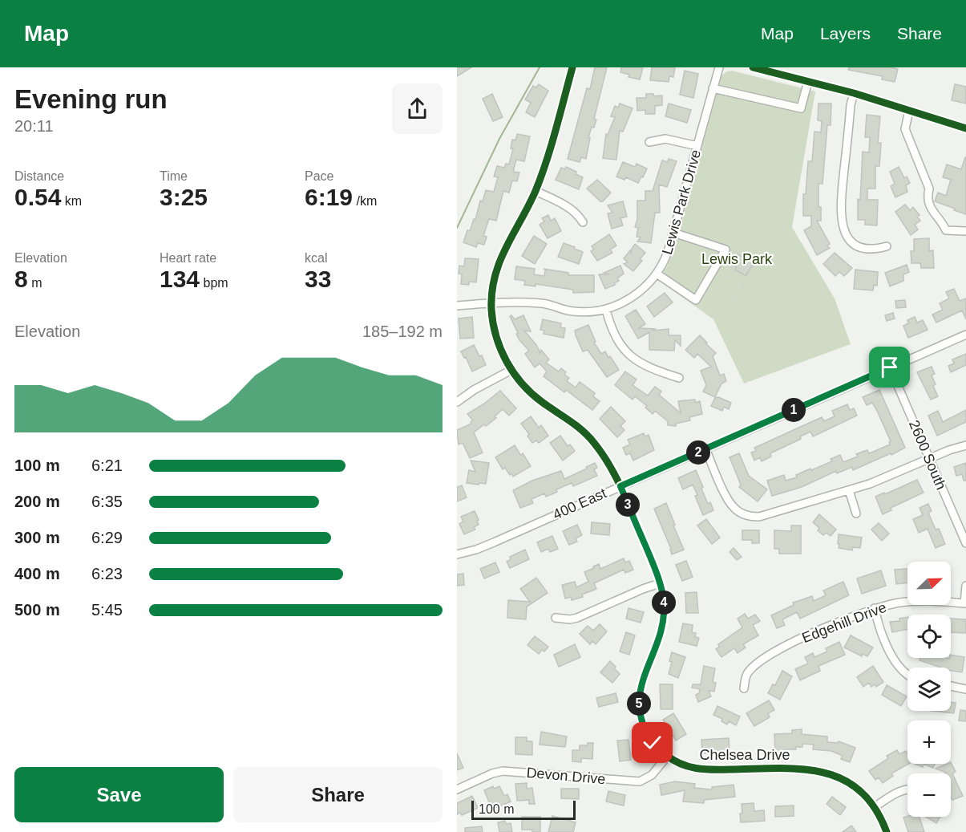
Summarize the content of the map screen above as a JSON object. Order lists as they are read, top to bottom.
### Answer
{
  "streets": {
    "street": [
      "Lewis Park Drive",
      "2600 South",
      "400 East",
      "Edgehill Drive",
      "Chelsea Drive",
      "Devon Drive"
    ]
  },
  "crossings": [
    ["Lewis Park Drive", "Chelsea Drive"],
    ["2600 South", "400 East"],
    ["400 East", "Chelsea Drive"],
    ["Chelsea Drive", "Devon Drive"]
  ],
  "parks": ["Lewis Park"],
  "scale_bar": "100 m",
  "north": "top right",
  "page": {
    "header": "Map",
    "nav": ["Map", "Layers", "Share"],
    "heading": ["Evening run", "20:11"],
    "stats": [
      ["Distance", "0.54 km"],
      ["Time", "3:25"],
      ["Pace", "6:19 /km"],
      ["Elevation", "8 m"],
      ["Heart rate", "134 bpm"],
      ["kcal", "33"]
    ],
    "chart": ["Elevation", "185–192 m"],
    "pins": [
      "1",
      "2",
      "3",
      "4",
      "5"
    ],
    "list": [
      {
        "name": "100 m",
        "note": "6:21"
      },
      {
        "name": "200 m",
        "note": "6:35"
      },
      {
        "name": "300 m",
        "note": "6:29"
      },
      {
        "name": "400 m",
        "note": "6:23"
      },
      {
        "name": "500 m",
        "note": "5:45"
      }
    ],
    "map_buttons": ["+", "−"],
    "buttons": ["Save", "Share"],
    "scale": "100 m"
  }
}
